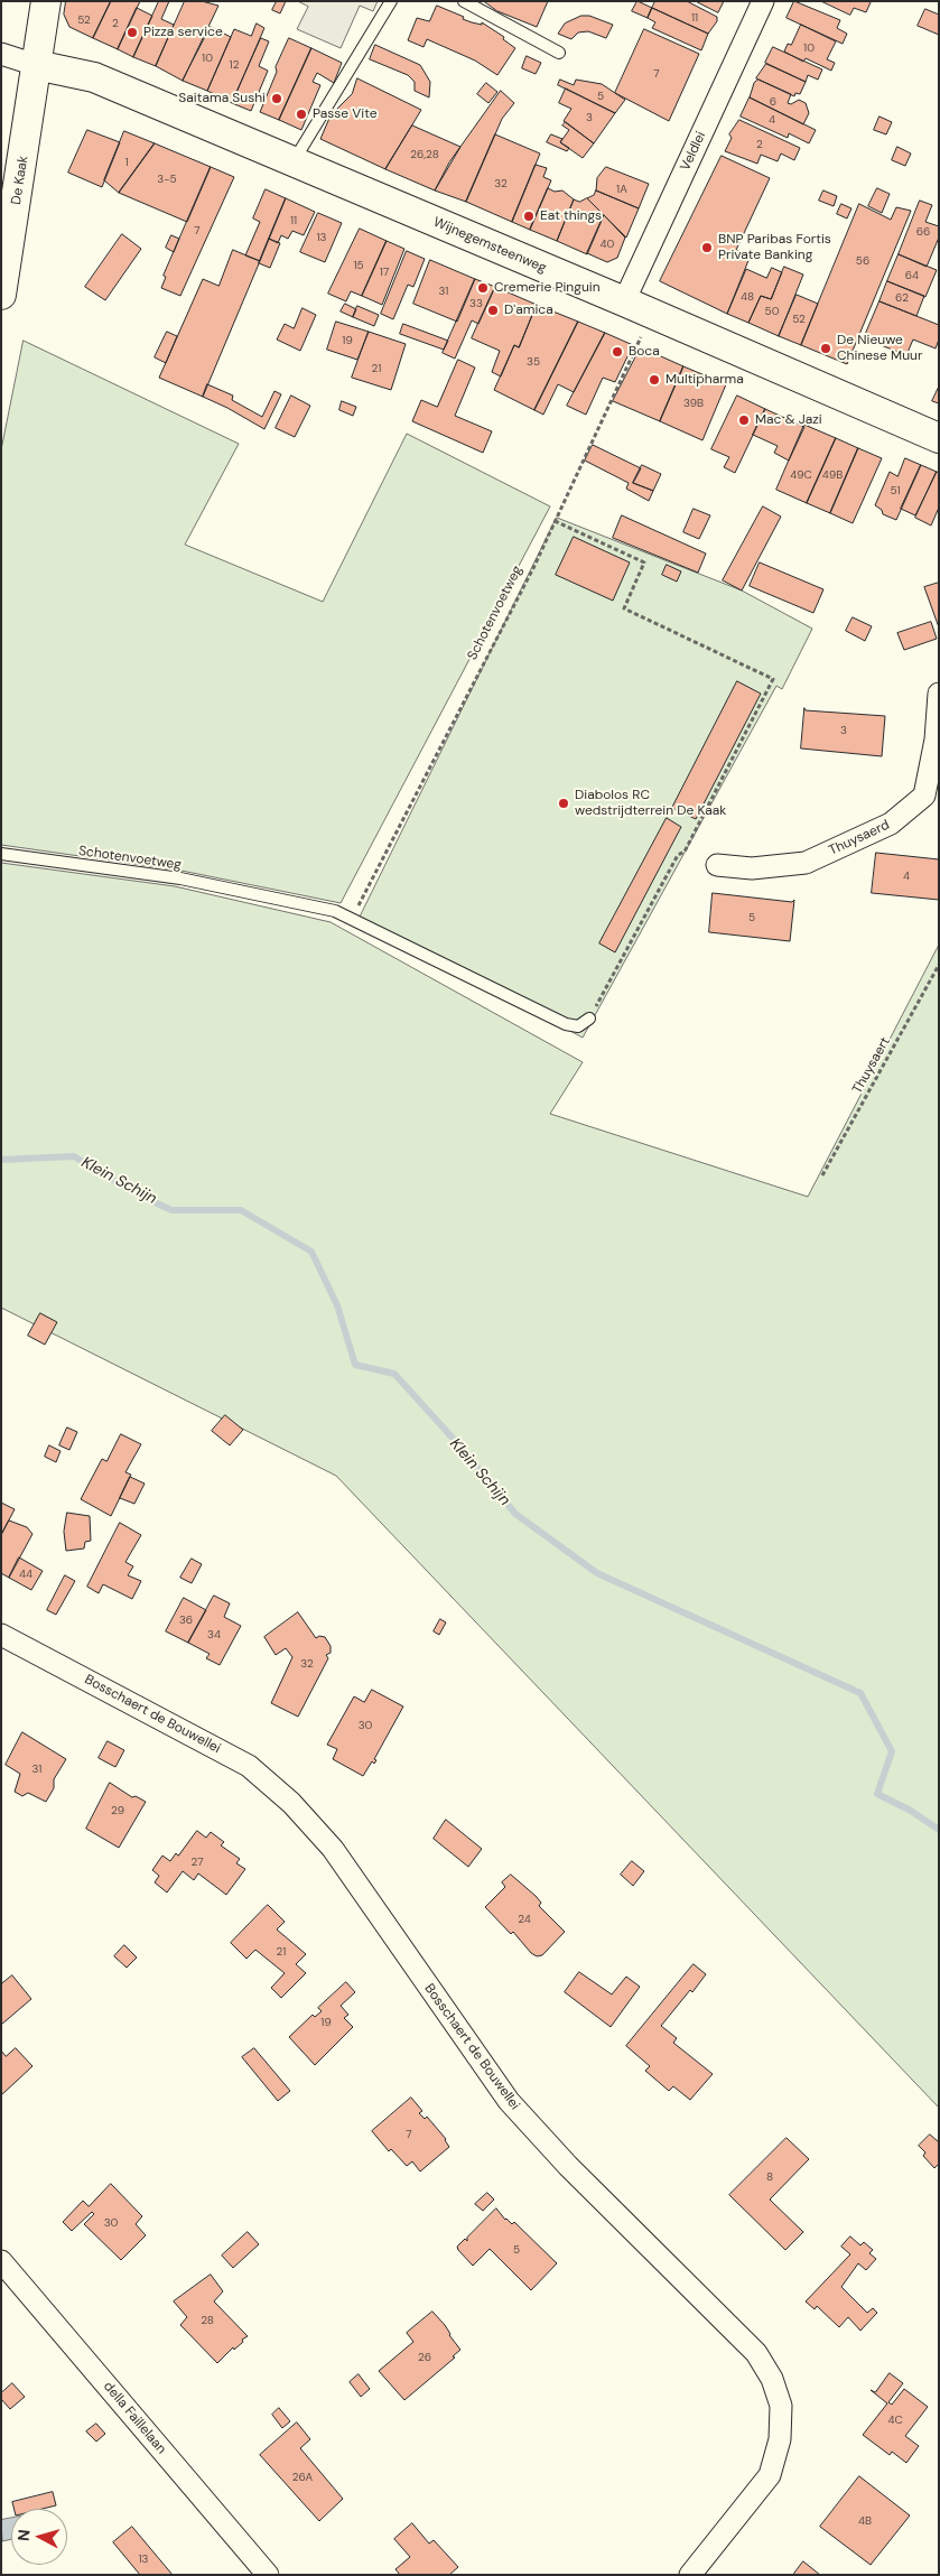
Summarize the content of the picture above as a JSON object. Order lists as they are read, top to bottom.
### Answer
{
  "streets": {
    "street": [
      "Veldlei",
      "De Kaak",
      "Wijnegemsteenweg",
      "Thuysaerd",
      "Bosschaert de Bouwellei",
      "della Faillelaan"
    ],
    "lane": ["Schotenvoetweg"],
    "path": ["Thuysaert"]
  },
  "crossings": [
    ["Veldlei", "Wijnegemsteenweg"],
    ["De Kaak", "Wijnegemsteenweg"],
    ["Wijnegemsteenweg", "Schotenvoetweg"]
  ],
  "water": ["Klein Schijn"],
  "places": [
    "Pizza service",
    "Saitama Sushi",
    "Passe Vite",
    "Eat things",
    "BNP Paribas Fortis Private Banking",
    "Cremerie Pinguin",
    "D'amica",
    "De Nieuwe Chinese Muur",
    "Boca",
    "Multipharma",
    "Mac & Jazi",
    "Diabolos RC wedstrijdterrein De Kaak"
  ],
  "house_numbers": [
    "11",
    "52",
    "2",
    "10",
    "10",
    "12",
    "7",
    "5",
    "6",
    "3",
    "4",
    "2",
    "26,28",
    "1",
    "3-5",
    "32",
    "1A",
    "11",
    "7",
    "66",
    "13",
    "40",
    "56",
    "15",
    "17",
    "64",
    "31",
    "48",
    "62",
    "33",
    "50",
    "52",
    "19",
    "35",
    "21",
    "39B",
    "49C",
    "49B",
    "51",
    "3",
    "4",
    "5",
    "44",
    "36",
    "34",
    "32",
    "30",
    "31",
    "29",
    "27",
    "24",
    "21",
    "19",
    "7",
    "8",
    "30",
    "5",
    "28",
    "26",
    "4C",
    "26A",
    "4B",
    "13"
  ],
  "north": "left"
}
